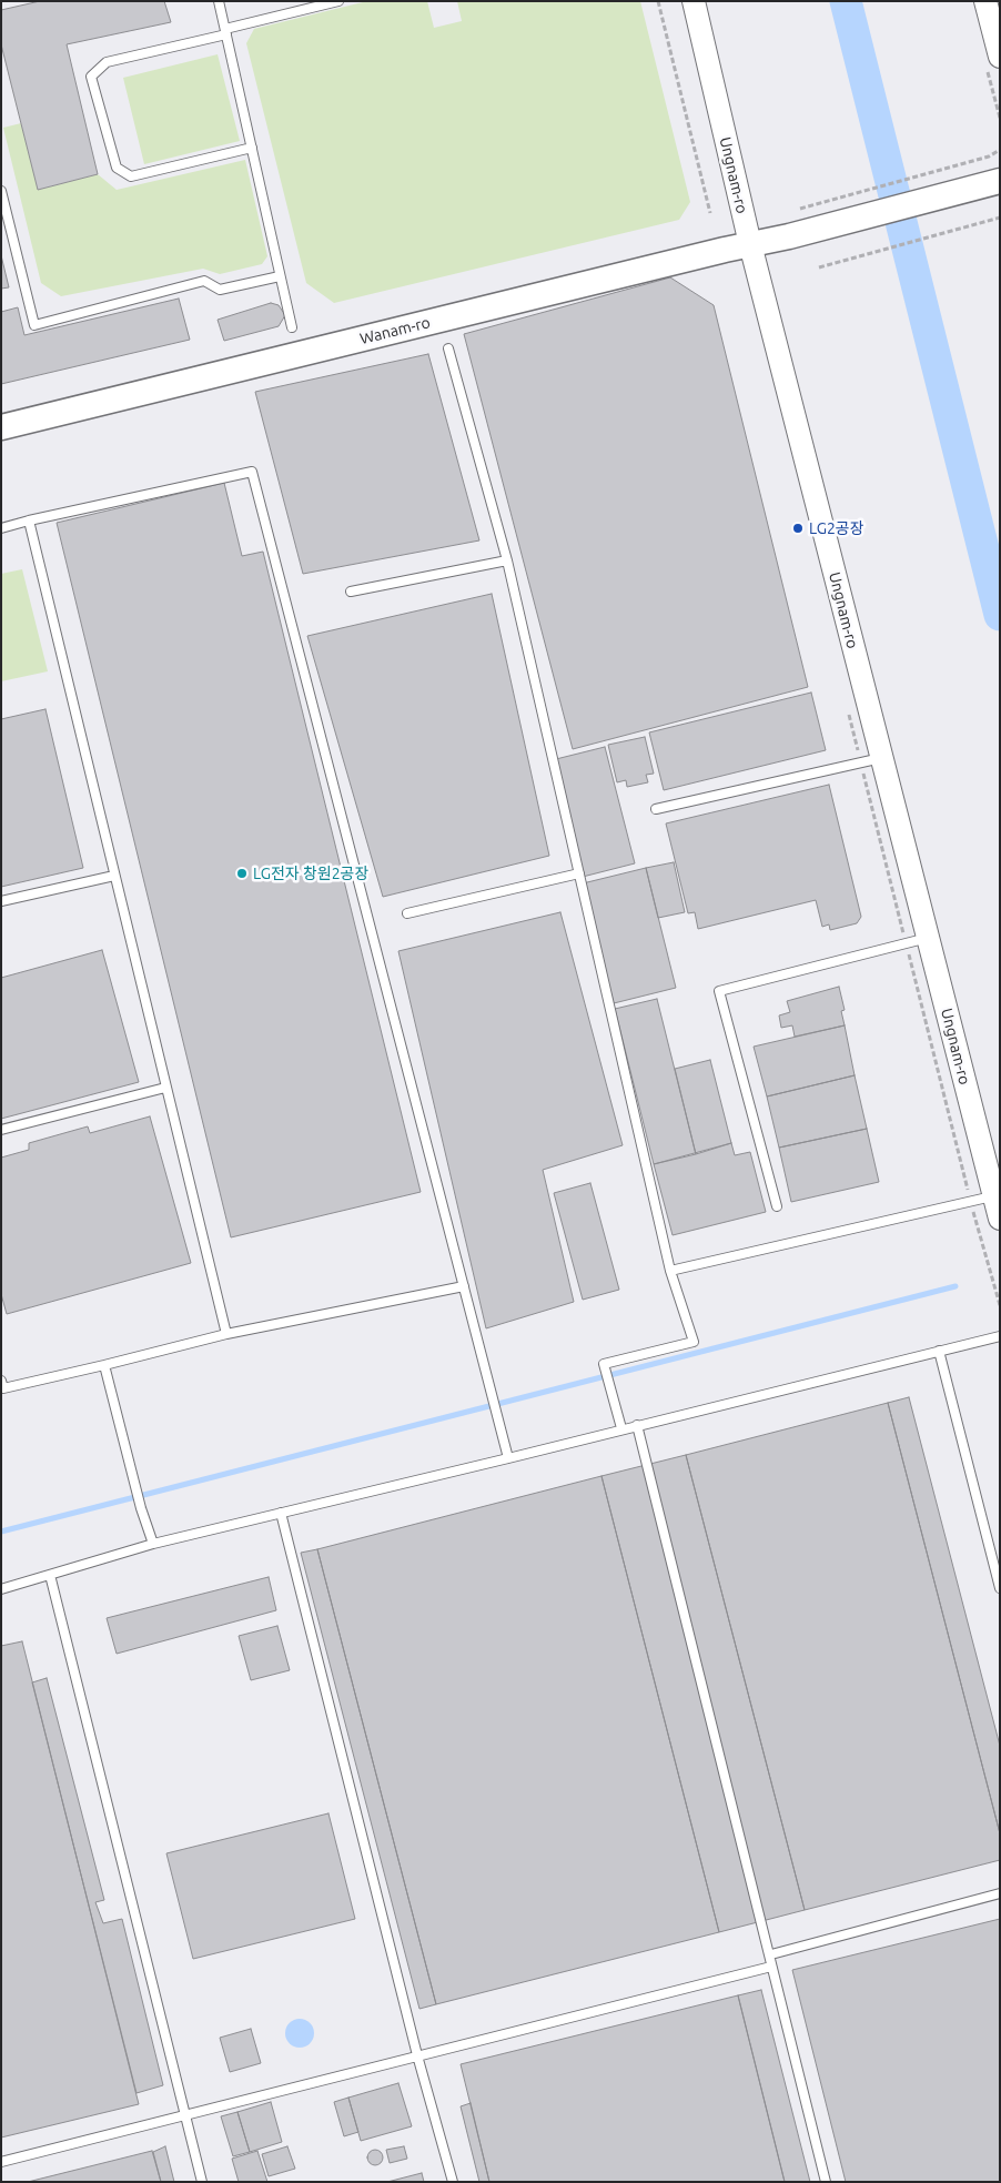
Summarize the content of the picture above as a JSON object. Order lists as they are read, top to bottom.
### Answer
{
  "streets": {
    "main road": ["Wanam-ro"],
    "street": ["Ungnam-ro"]
  },
  "crossings": [
    ["Ungnam-ro", "Wanam-ro"]
  ],
  "places": ["LG2공장", "LG전자 창원2공장"]
}
